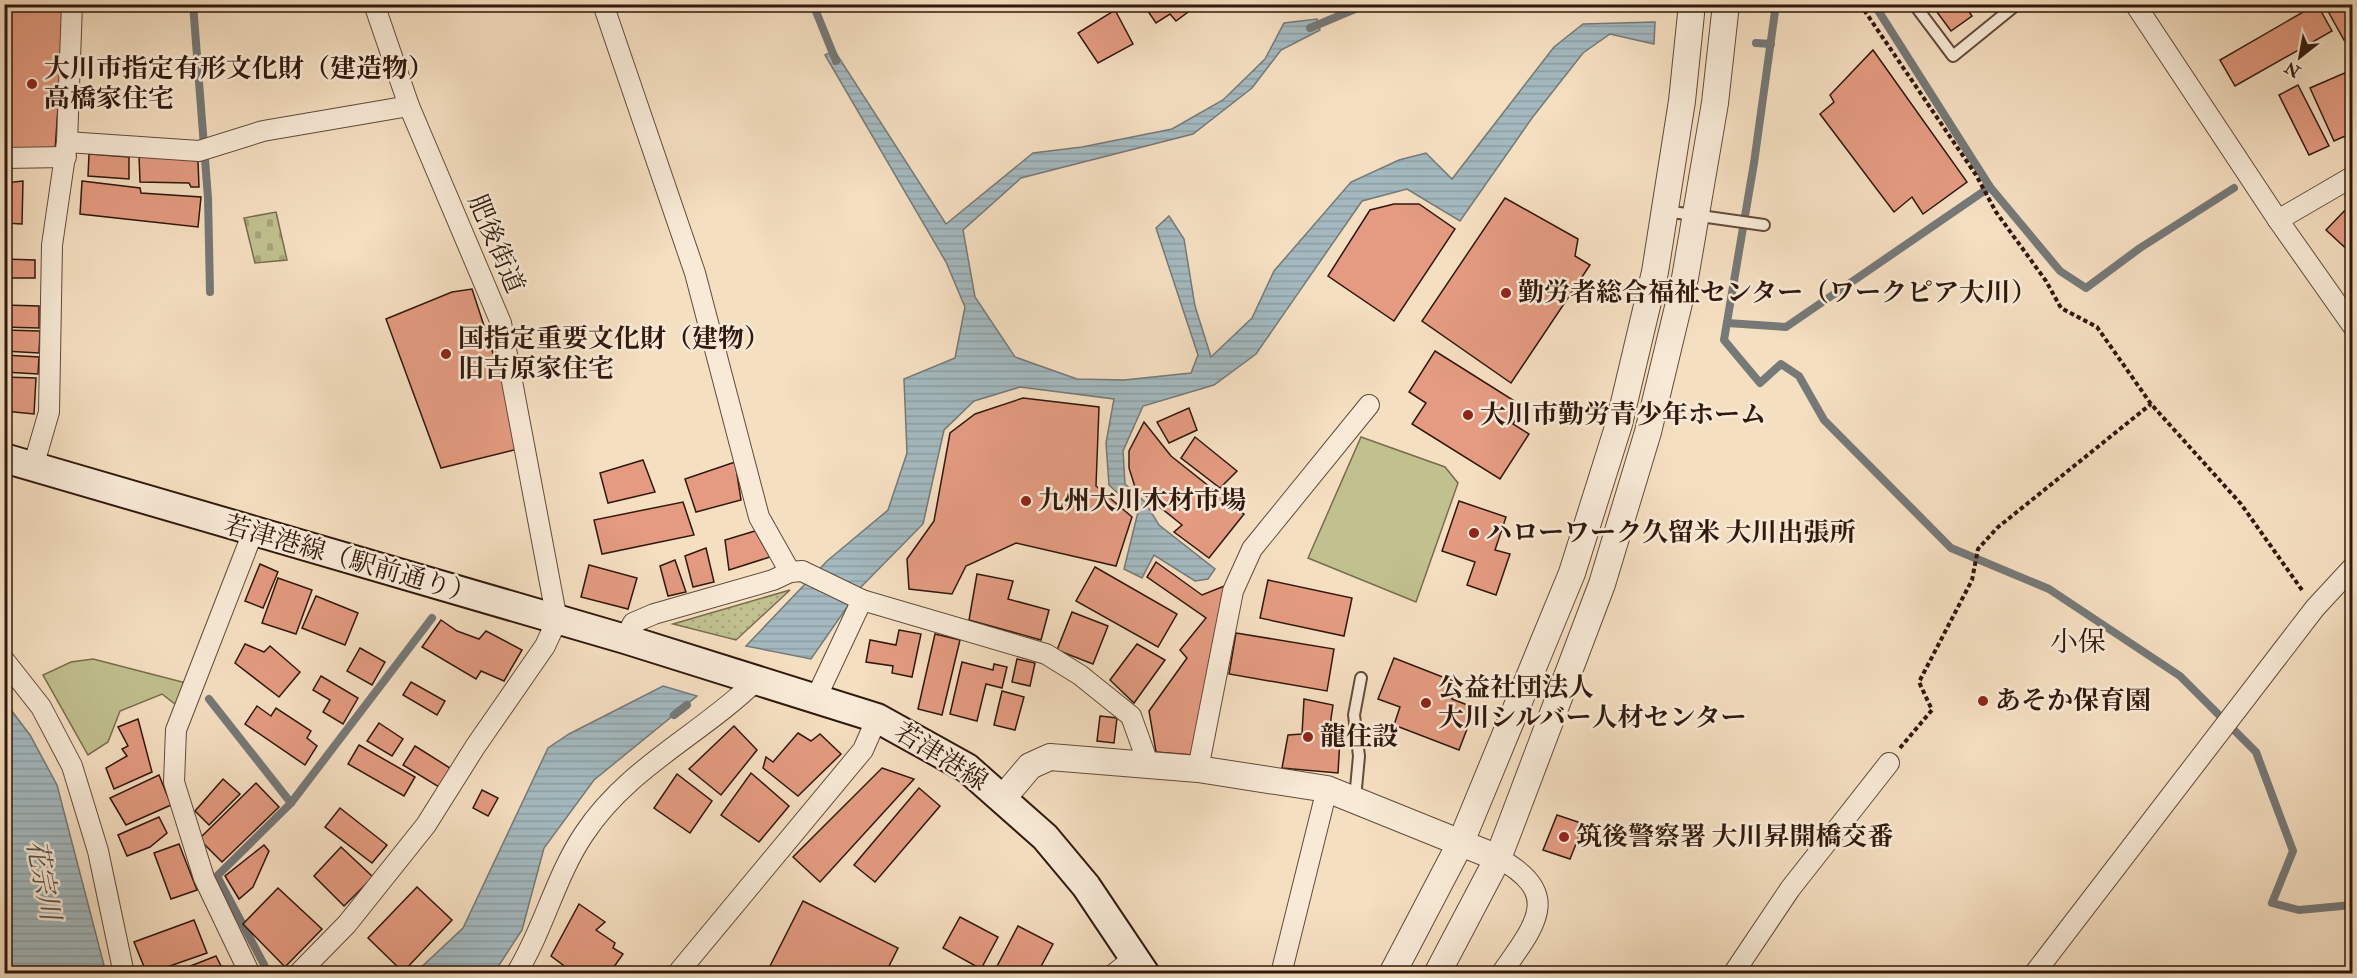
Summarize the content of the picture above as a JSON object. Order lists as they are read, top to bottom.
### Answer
{
  "streets": {
    "main road": ["若津港線（駅前通り）", "若津港線"],
    "street": ["肥後街道"]
  },
  "crossings": [
    ["肥後街道", "若津港線（駅前通り）"],
    ["若津港線（駅前通り）", "若津港線"]
  ],
  "districts": ["小保"],
  "water": ["花宗川"],
  "places": [
    "大川市指定有形文化財（建造物） 高橋家住宅",
    "勤労者総合福祉センター（ワークピア大川）",
    "国指定重要文化財（建物） 旧吉原家住宅",
    "大川市勤労青少年ホーム",
    "九州大川木材市場",
    "ハローワーク久留米 大川出張所",
    "あそか保育園",
    "公益社団法人 大川シルバー人材センター",
    "龍住設",
    "筑後警察署 大川昇開橋交番"
  ],
  "north": "bottom left"
}
